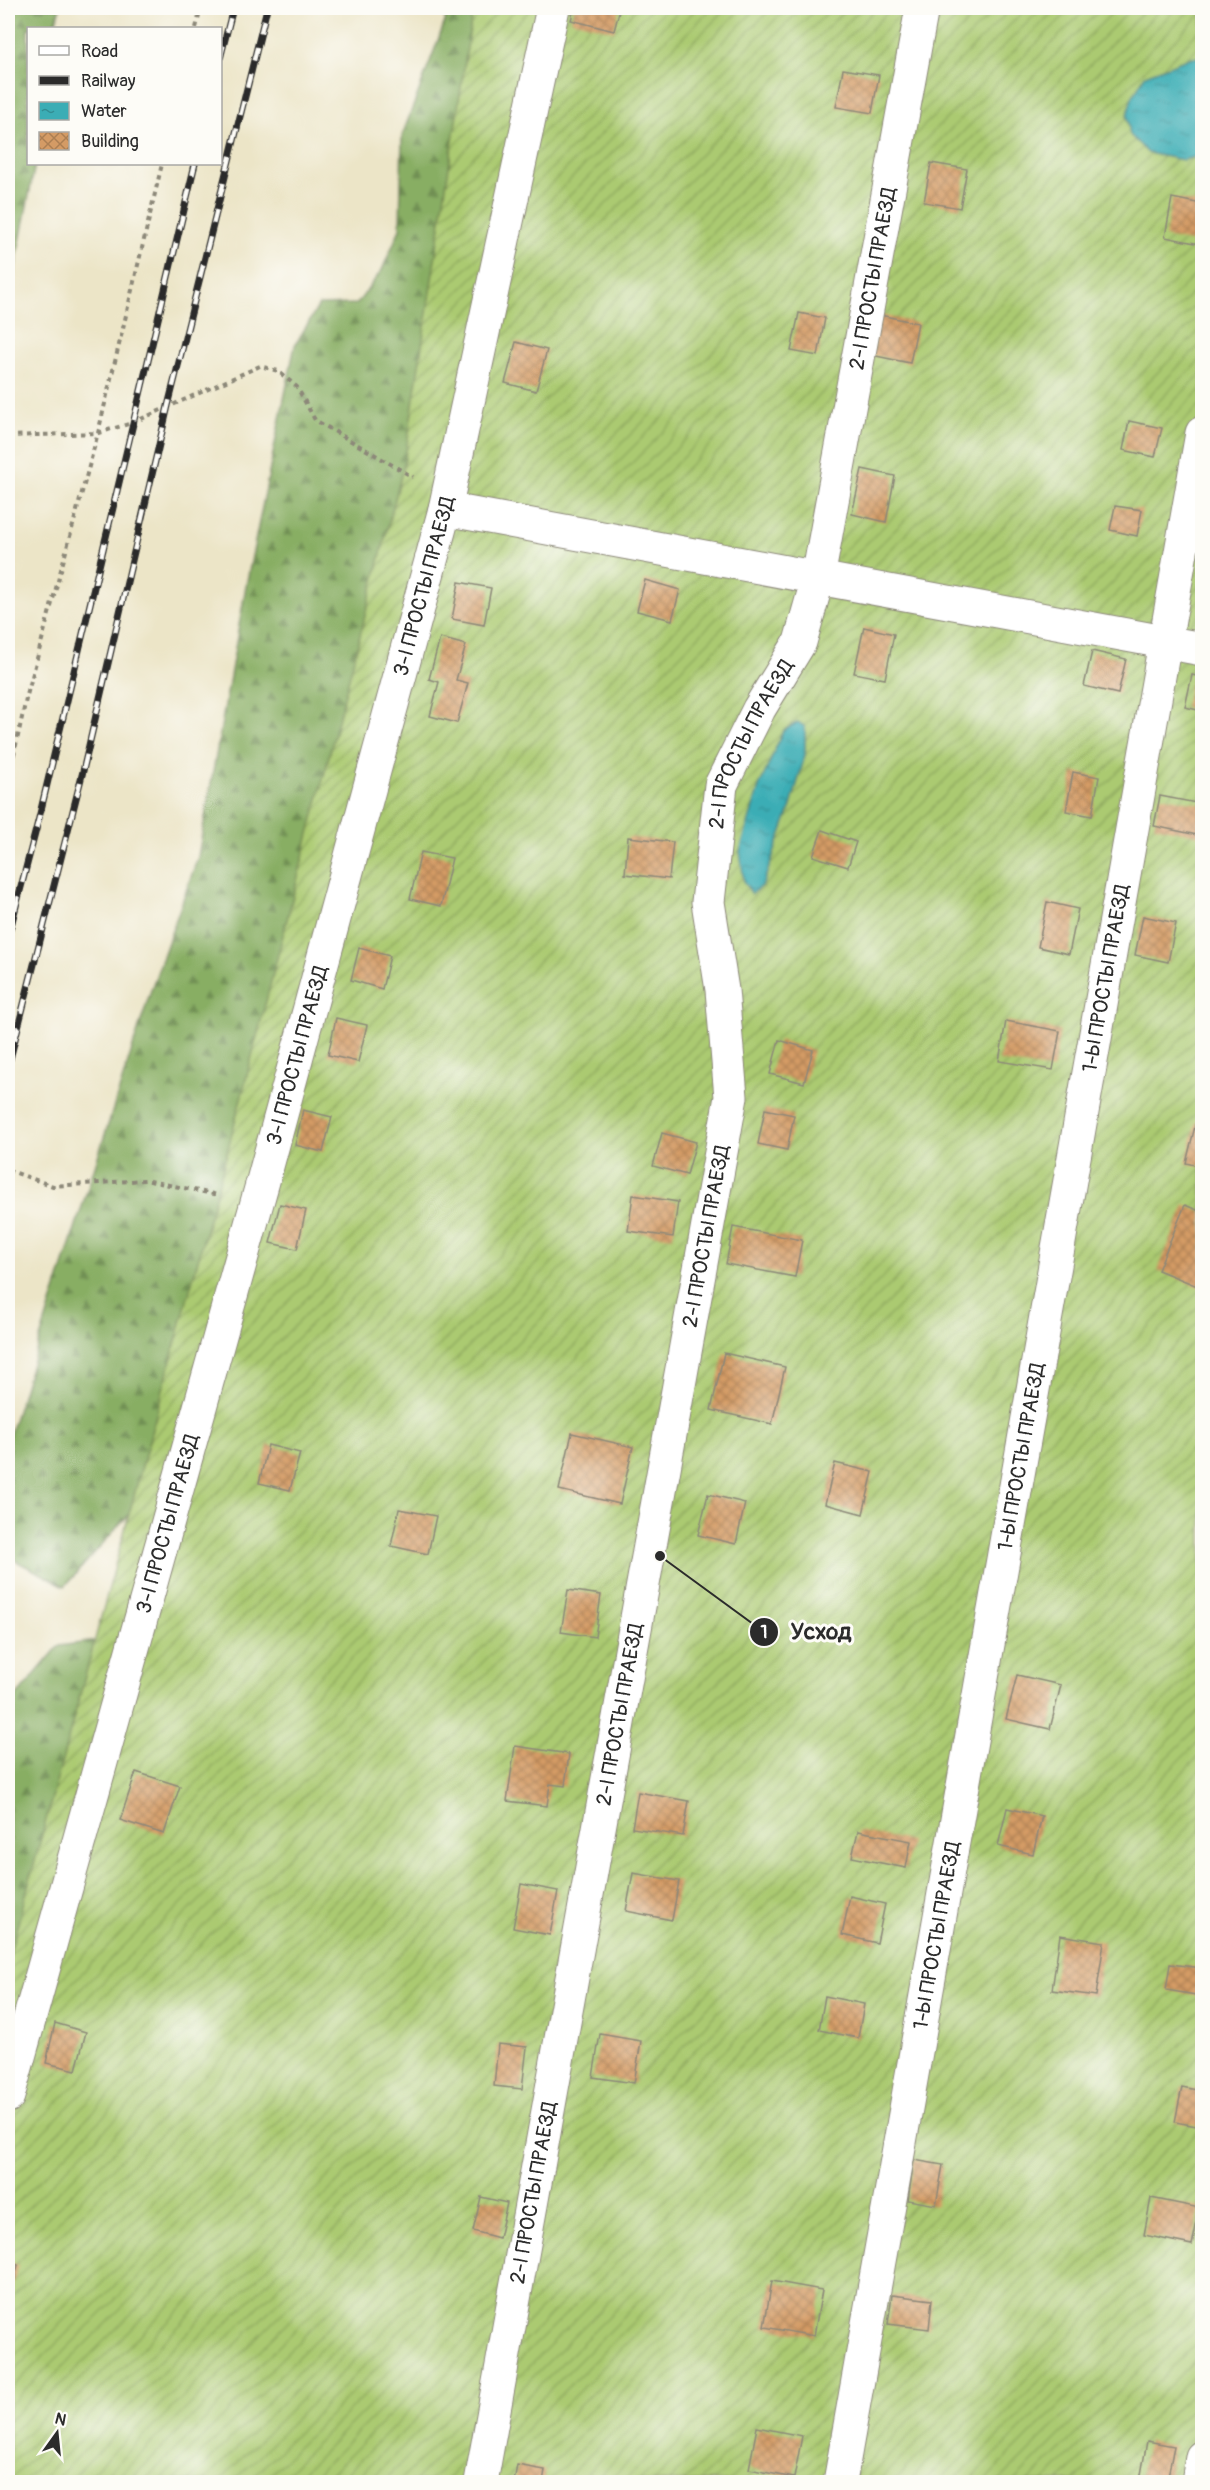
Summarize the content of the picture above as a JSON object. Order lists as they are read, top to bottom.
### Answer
{
  "streets": {
    "lane": ["2-І ПРОСТЫ ПРАЕЗД", "3-І ПРОСТЫ ПРАЕЗД", "1-Ы ПРОСТЫ ПРАЕЗД"]
  },
  "places": ["Усход"],
  "legend": [
    "Road",
    "Railway",
    "Water",
    "Building"
  ],
  "north": "top"
}
